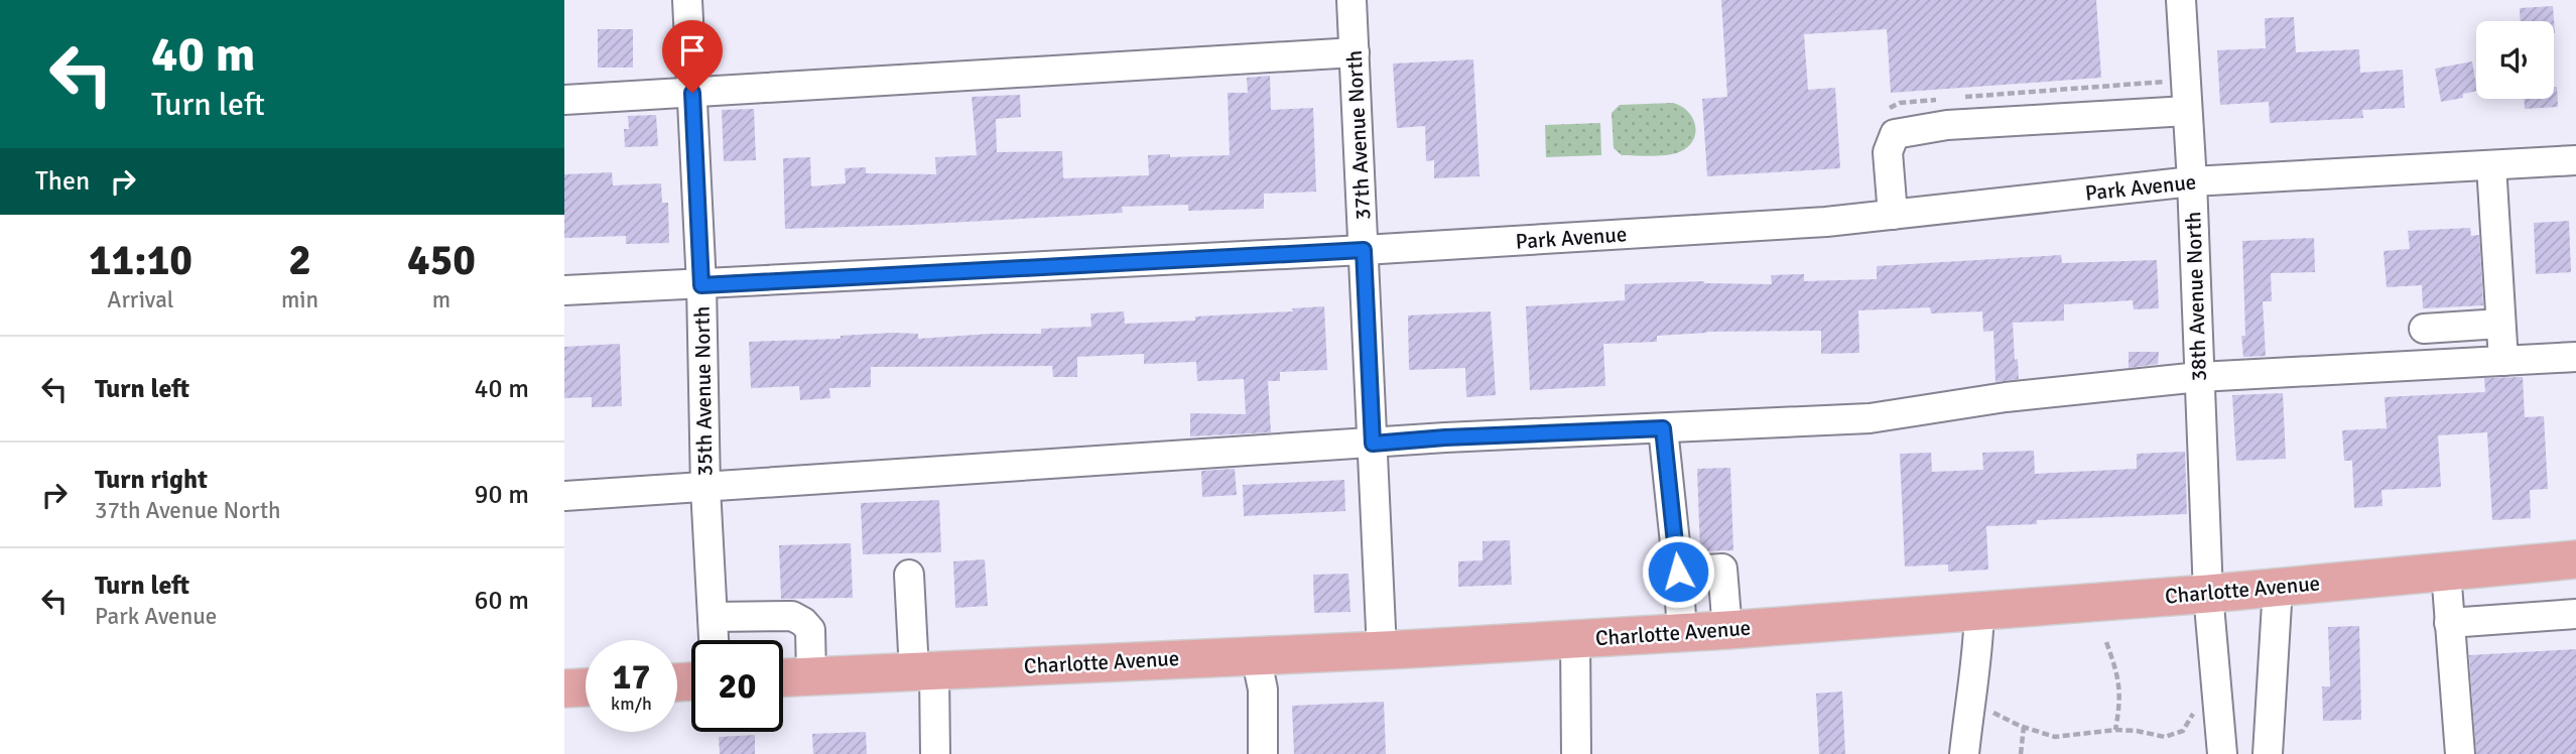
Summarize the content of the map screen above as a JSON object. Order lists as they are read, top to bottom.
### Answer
{
  "streets": {
    "main road": ["Charlotte Avenue"],
    "street": [
      "37th Avenue North",
      "Park Avenue",
      "38th Avenue North",
      "35th Avenue North"
    ]
  },
  "crossings": [
    ["37th Avenue North", "Park Avenue"],
    ["37th Avenue North", "Charlotte Avenue"],
    ["Park Avenue", "38th Avenue North"],
    ["Park Avenue", "35th Avenue North"],
    ["38th Avenue North", "Charlotte Avenue"]
  ],
  "page": {
    "turn": ["40 m", "Turn left"],
    "then": "Then",
    "eta": [
      "11:10",
      "Arrival",
      "2",
      "min",
      "450",
      "m"
    ],
    "list": [
      {
        "name": "Turn left",
        "value": "40 m"
      },
      {
        "name": "Turn right",
        "note": "37th Avenue North",
        "value": "90 m"
      },
      {
        "name": "Turn left",
        "note": "Park Avenue",
        "value": "60 m"
      }
    ],
    "speed": "17 km/h",
    "limit": "20"
  }
}
